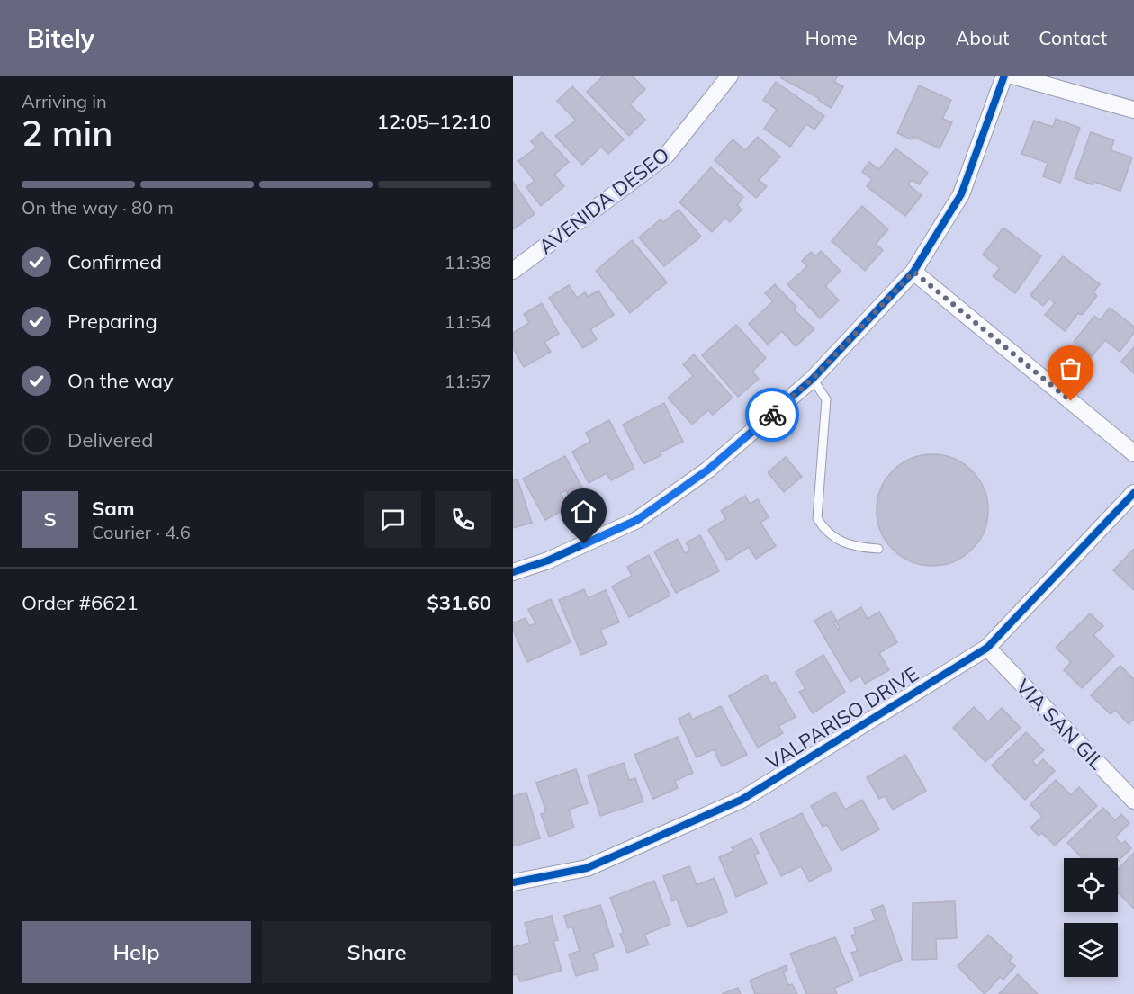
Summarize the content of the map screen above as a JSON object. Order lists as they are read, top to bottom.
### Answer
{
  "streets": {
    "street": ["AVENIDA DESEO", "VALPARISO DRIVE", "VIA SAN GIL"]
  },
  "crossings": [
    ["VALPARISO DRIVE", "VIA SAN GIL"]
  ],
  "page": {
    "header": "Bitely",
    "nav": [
      "Home",
      "Map",
      "About",
      "Contact"
    ],
    "heading": ["2 min", "Arriving in", "12:05–12:10"],
    "panel": [
      "Sam",
      "Courier · 4.6",
      "Order #6621",
      "$31.60"
    ],
    "bar": "On the way · 80 m",
    "list": [
      ["Confirmed", "11:38"],
      ["Preparing", "11:54"],
      ["On the way", "11:57"],
      "Delivered"
    ],
    "round": "S",
    "buttons": ["Help", "Share"]
  }
}
